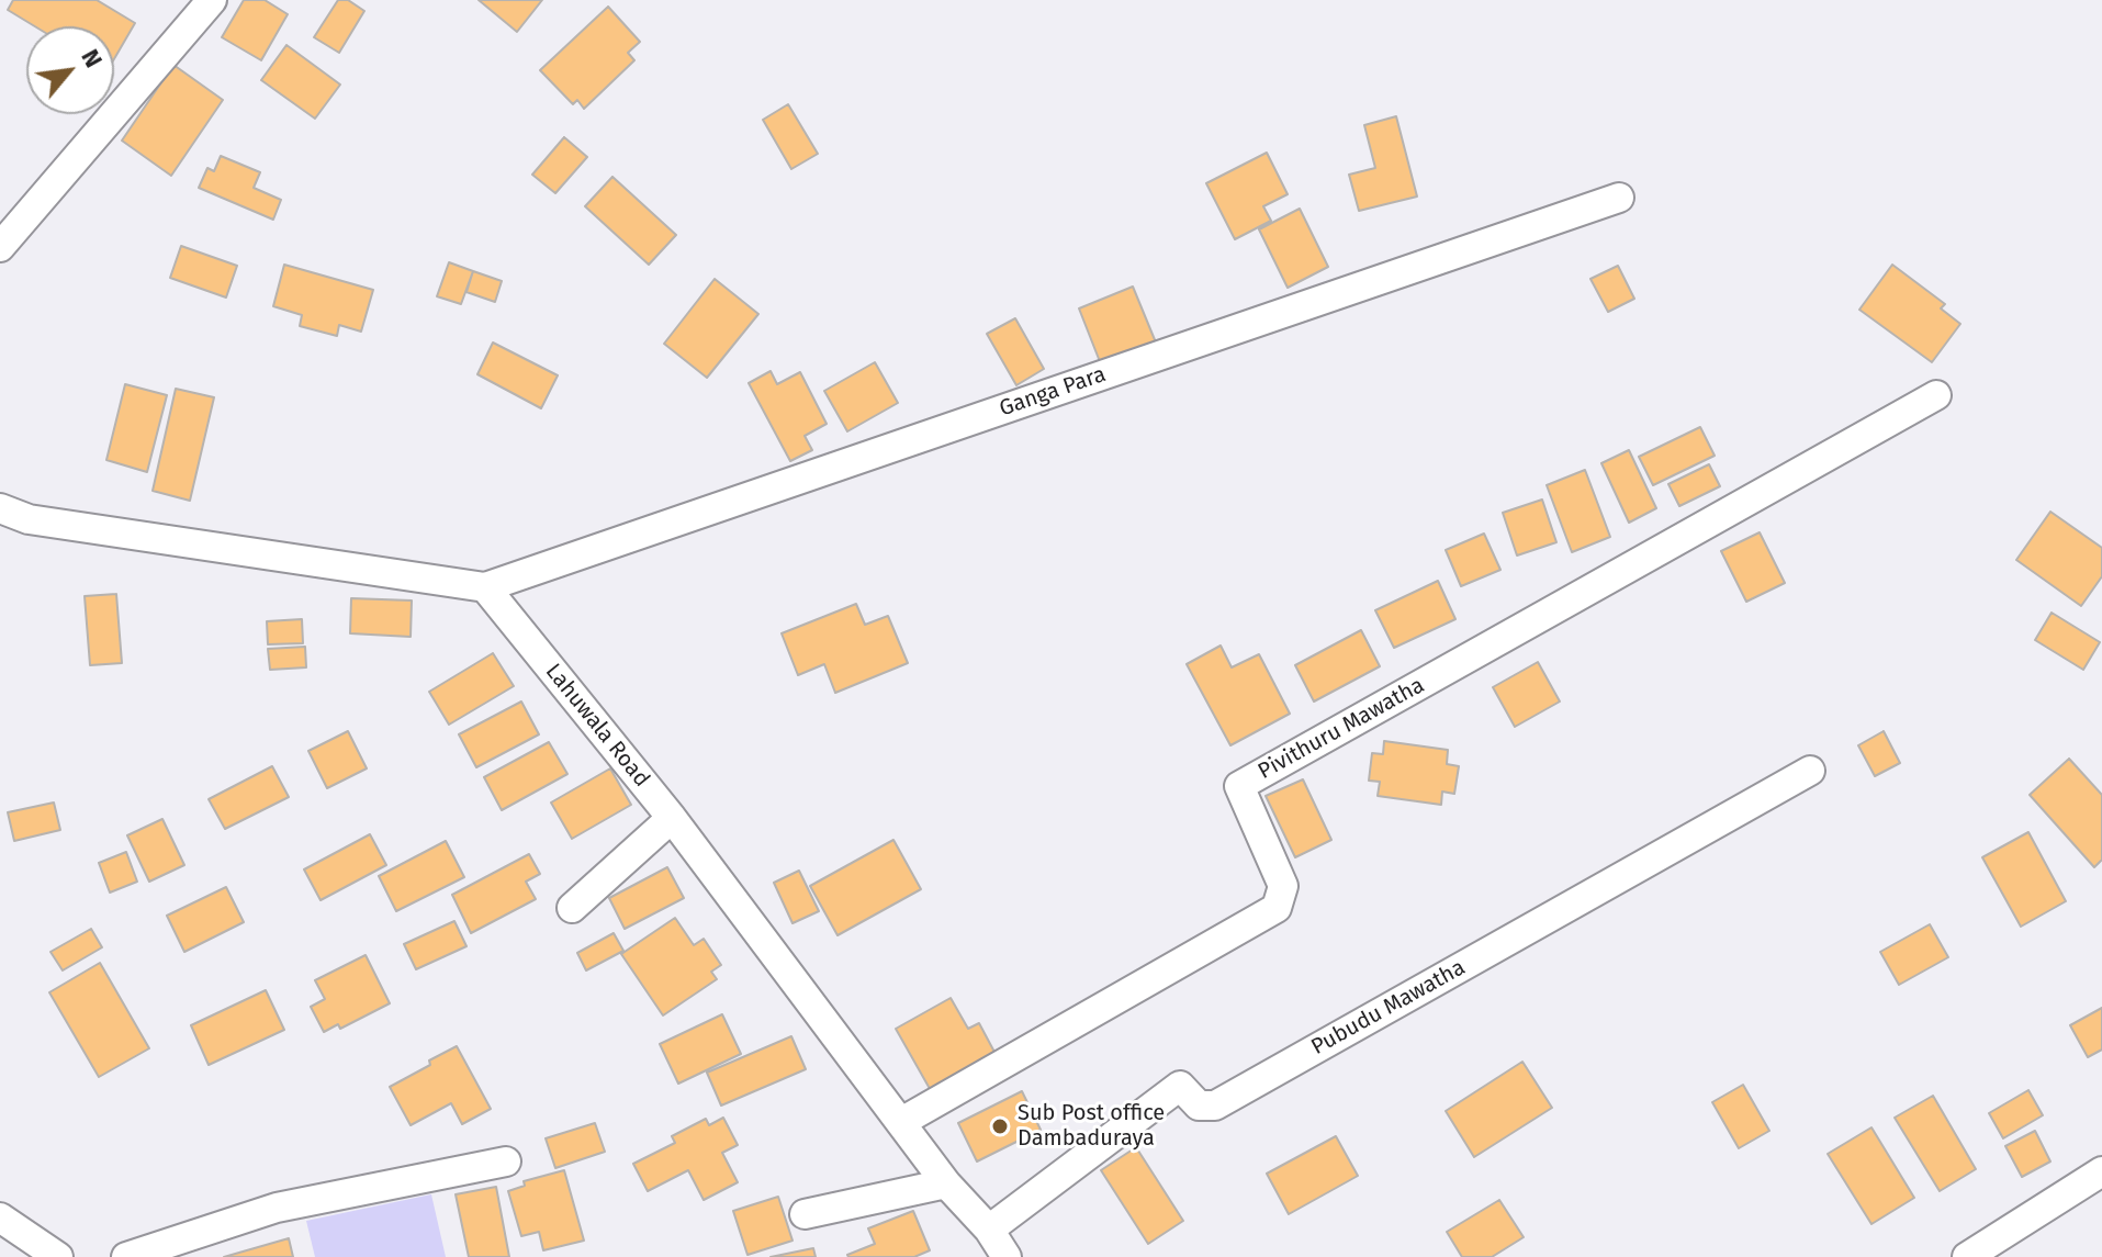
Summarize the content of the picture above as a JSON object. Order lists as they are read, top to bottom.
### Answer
{
  "streets": {
    "street": [
      "Ganga Para",
      "Lahuwala Road",
      "Pivithuru Mawatha",
      "Pubudu Mawatha"
    ]
  },
  "crossings": [
    ["Ganga Para", "Lahuwala Road"],
    ["Lahuwala Road", "Pivithuru Mawatha"],
    ["Lahuwala Road", "Pubudu Mawatha"]
  ],
  "places": ["Sub Post office Dambaduraya"],
  "north": "top right"
}
